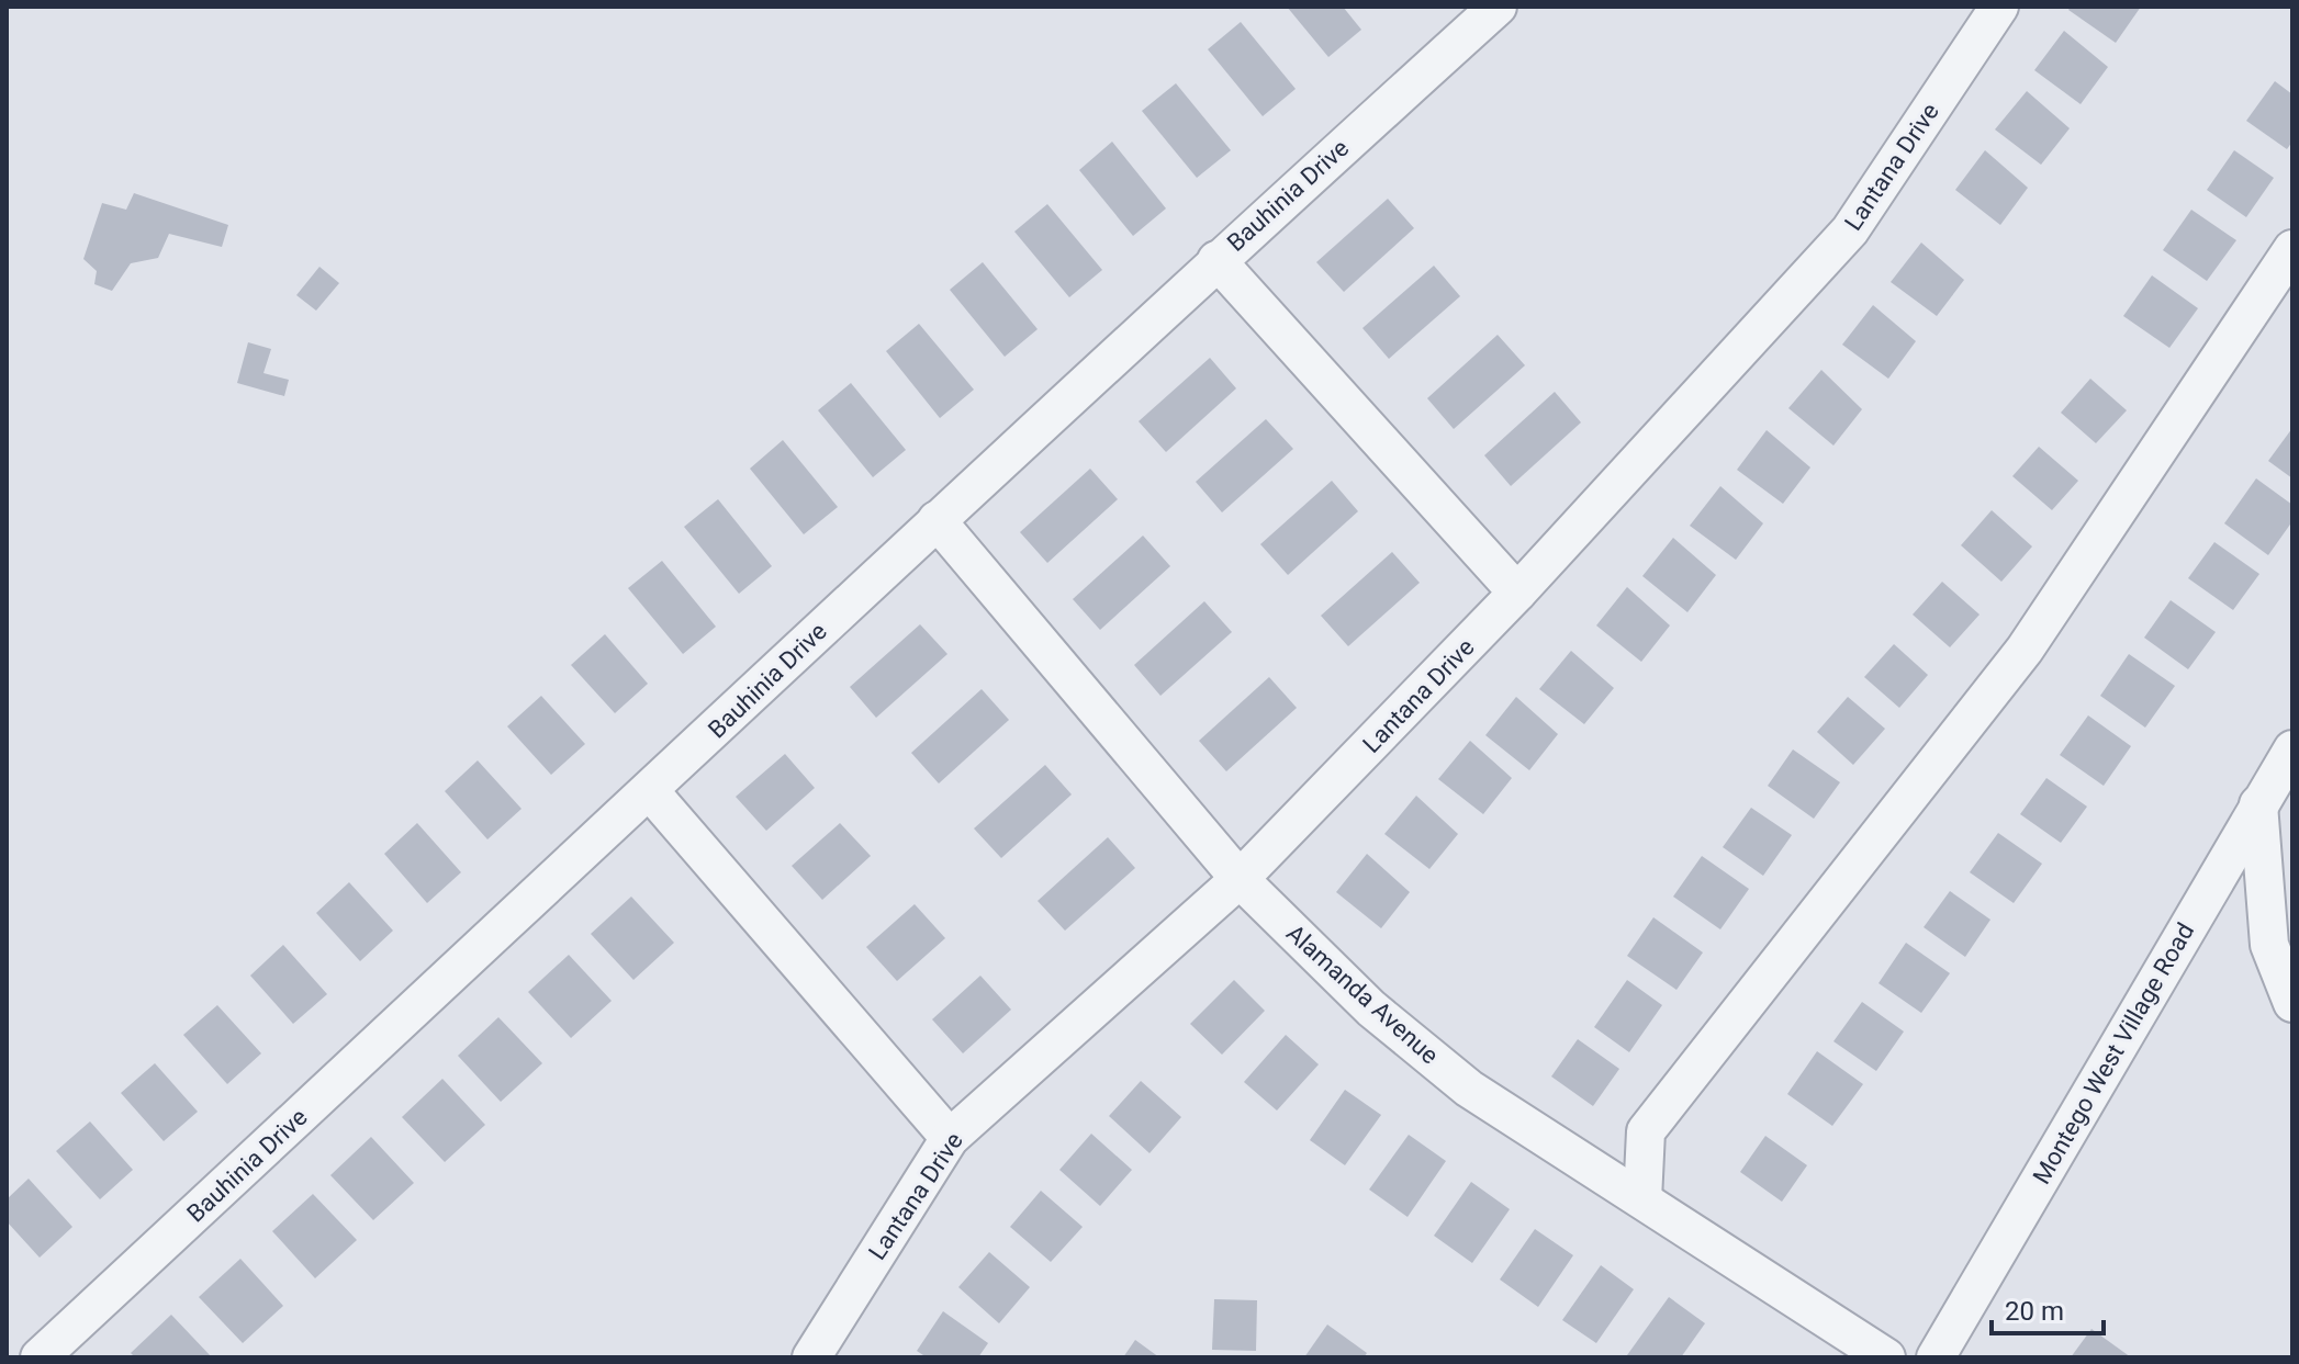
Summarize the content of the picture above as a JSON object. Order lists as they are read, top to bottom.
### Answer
{
  "streets": {
    "street": [
      "Lantana Drive",
      "Bauhinia Drive",
      "Alamanda Avenue",
      "Montego West Village Road"
    ]
  },
  "crossings": [
    ["Lantana Drive", "Alamanda Avenue"],
    ["Bauhinia Drive", "Alamanda Avenue"]
  ],
  "scale_bar": "20 m"
}
